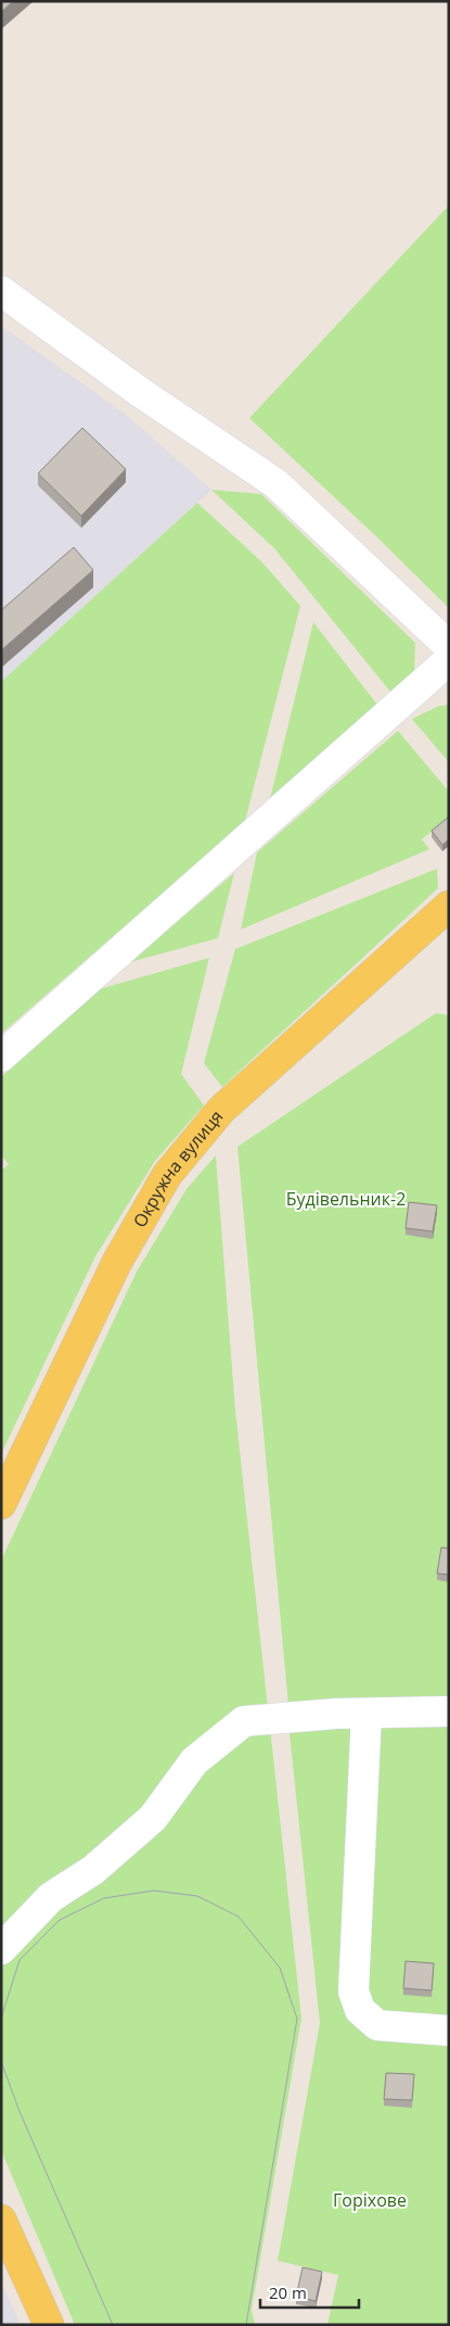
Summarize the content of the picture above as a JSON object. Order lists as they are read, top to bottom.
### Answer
{
  "streets": {
    "main road": ["Окружна вулиця"]
  },
  "parks": ["Будівельник-2", "Горіхове"],
  "scale_bar": "20 m"
}
